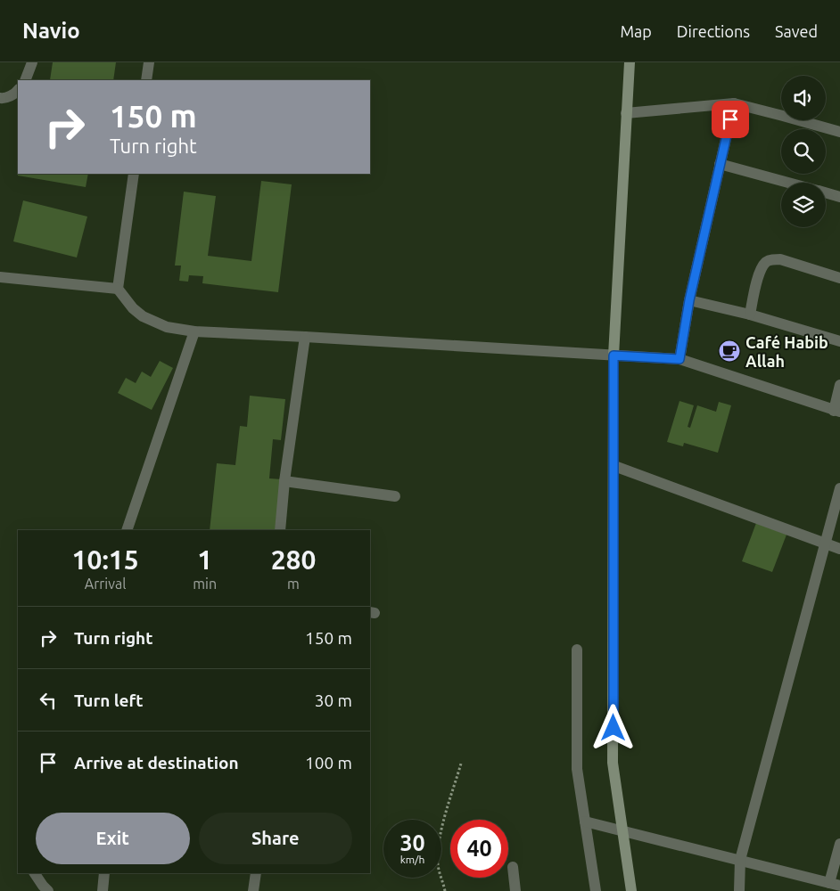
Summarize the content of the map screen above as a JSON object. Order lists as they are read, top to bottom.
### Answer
{
  "places": {
    "cafe": ["Café Habib Allah"]
  },
  "page": {
    "header": "Navio",
    "nav": ["Map", "Directions", "Saved"],
    "turn": ["150 m", "Turn right"],
    "eta": [
      "10:15",
      "Arrival",
      "1",
      "min",
      "280",
      "m"
    ],
    "list": [
      {
        "name": "Turn right",
        "value": "150 m"
      },
      {
        "name": "Turn left",
        "value": "30 m"
      },
      {
        "name": "Arrive at destination",
        "value": "100 m"
      }
    ],
    "buttons": ["Exit", "Share"],
    "speed": "30 km/h",
    "limit": "40"
  }
}
